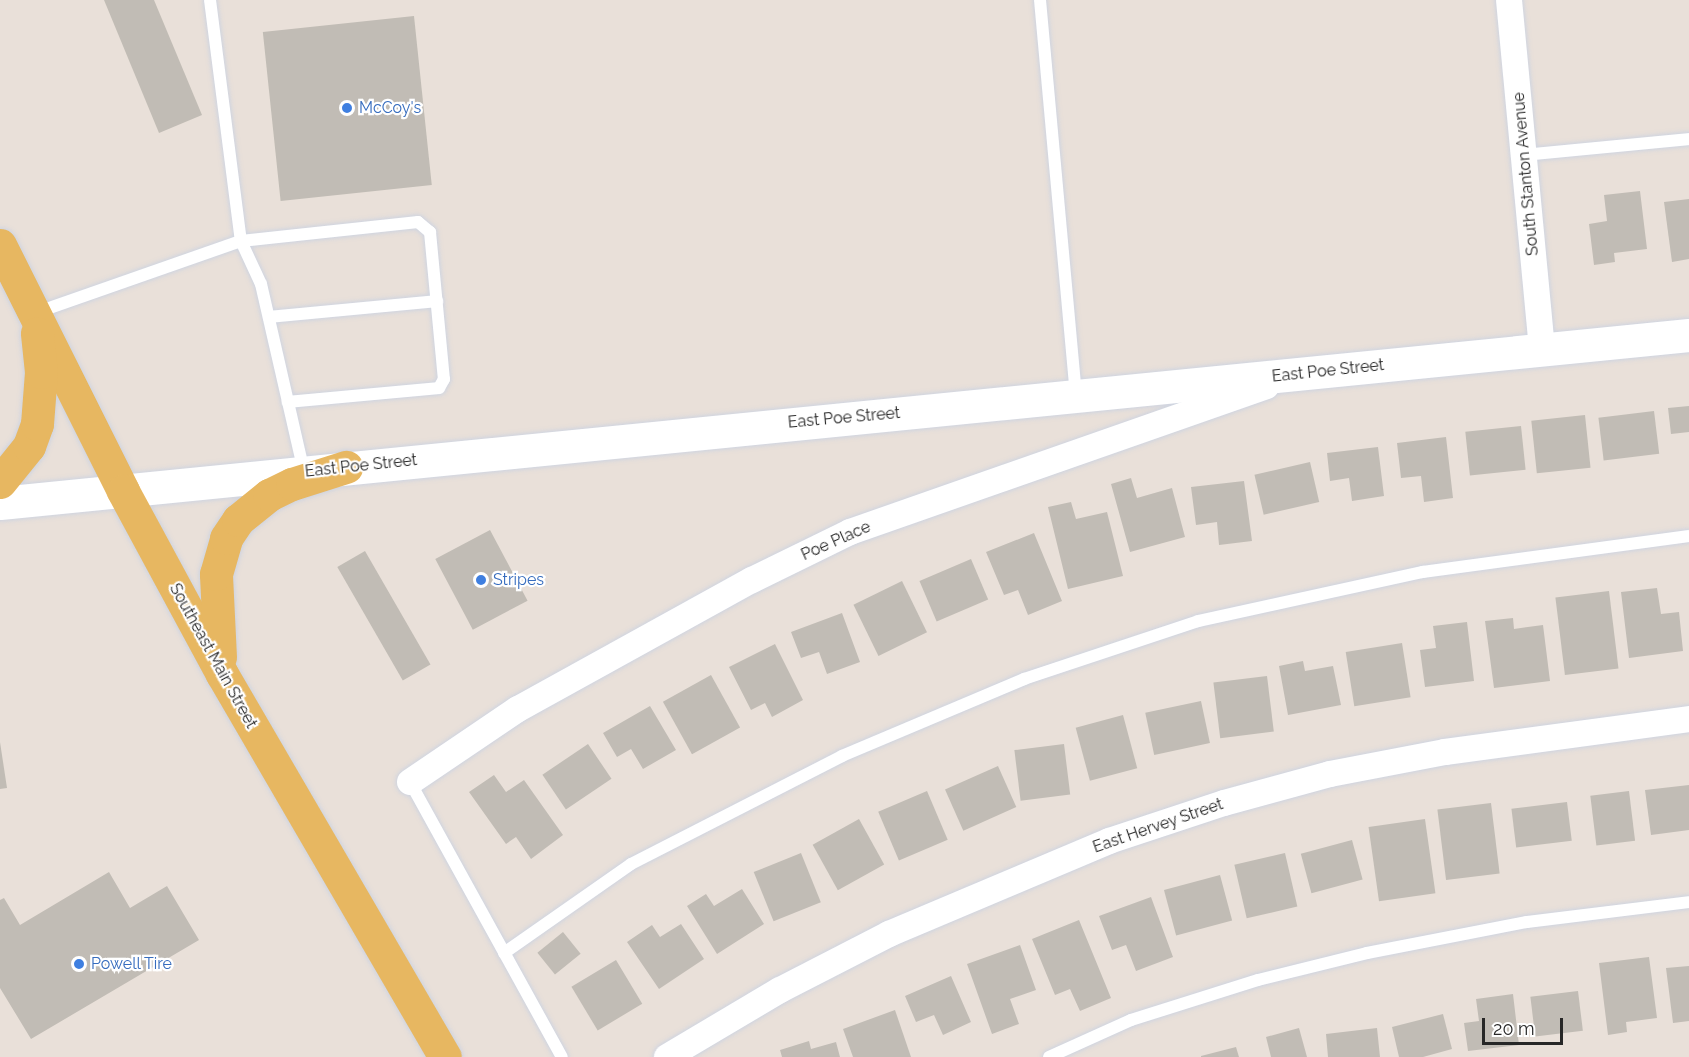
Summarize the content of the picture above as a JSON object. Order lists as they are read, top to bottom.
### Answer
{
  "streets": {
    "main road": ["Southeast Main Street"],
    "street": [
      "South Stanton Avenue",
      "East Poe Street",
      "Poe Place",
      "East Hervey Street"
    ]
  },
  "crossings": [
    ["South Stanton Avenue", "East Poe Street"],
    ["East Poe Street", "Poe Place"],
    ["East Poe Street", "Southeast Main Street"]
  ],
  "places": ["McCoy's", "Stripes", "Powell Tire"],
  "scale_bar": "20 m"
}
